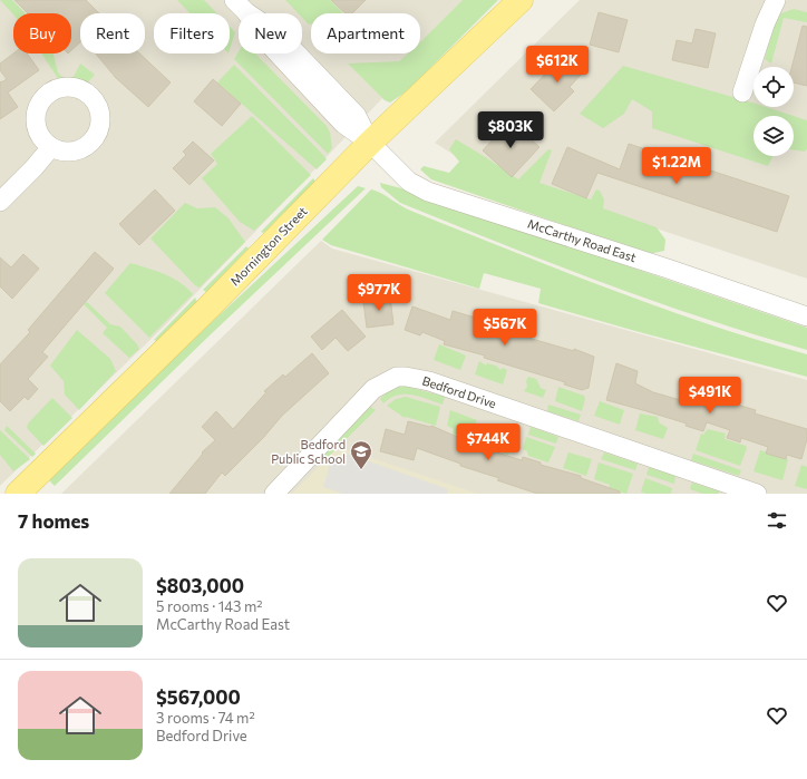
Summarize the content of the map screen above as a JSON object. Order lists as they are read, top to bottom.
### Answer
{
  "streets": {
    "main road": ["Mornington Street"],
    "street": ["McCarthy Road East", "Bedford Drive"]
  },
  "crossings": [
    ["McCarthy Road East", "Mornington Street"]
  ],
  "places": {
    "school or university": ["Bedford Public School"]
  },
  "page": {
    "chip": [
      "Buy",
      "Rent",
      "Filters",
      "New",
      "Apartment"
    ],
    "price": [
      "$612K",
      "$803K",
      "$1.22M",
      "$977K",
      "$567K",
      "$491K",
      "$744K"
    ],
    "heading": "7 homes",
    "list": [
      {
        "name": "$803,000",
        "note": "5 rooms · 143 m² · McCarthy Road East"
      },
      {
        "name": "$567,000",
        "note": "3 rooms · 74 m² · Bedford Drive"
      }
    ]
  }
}
